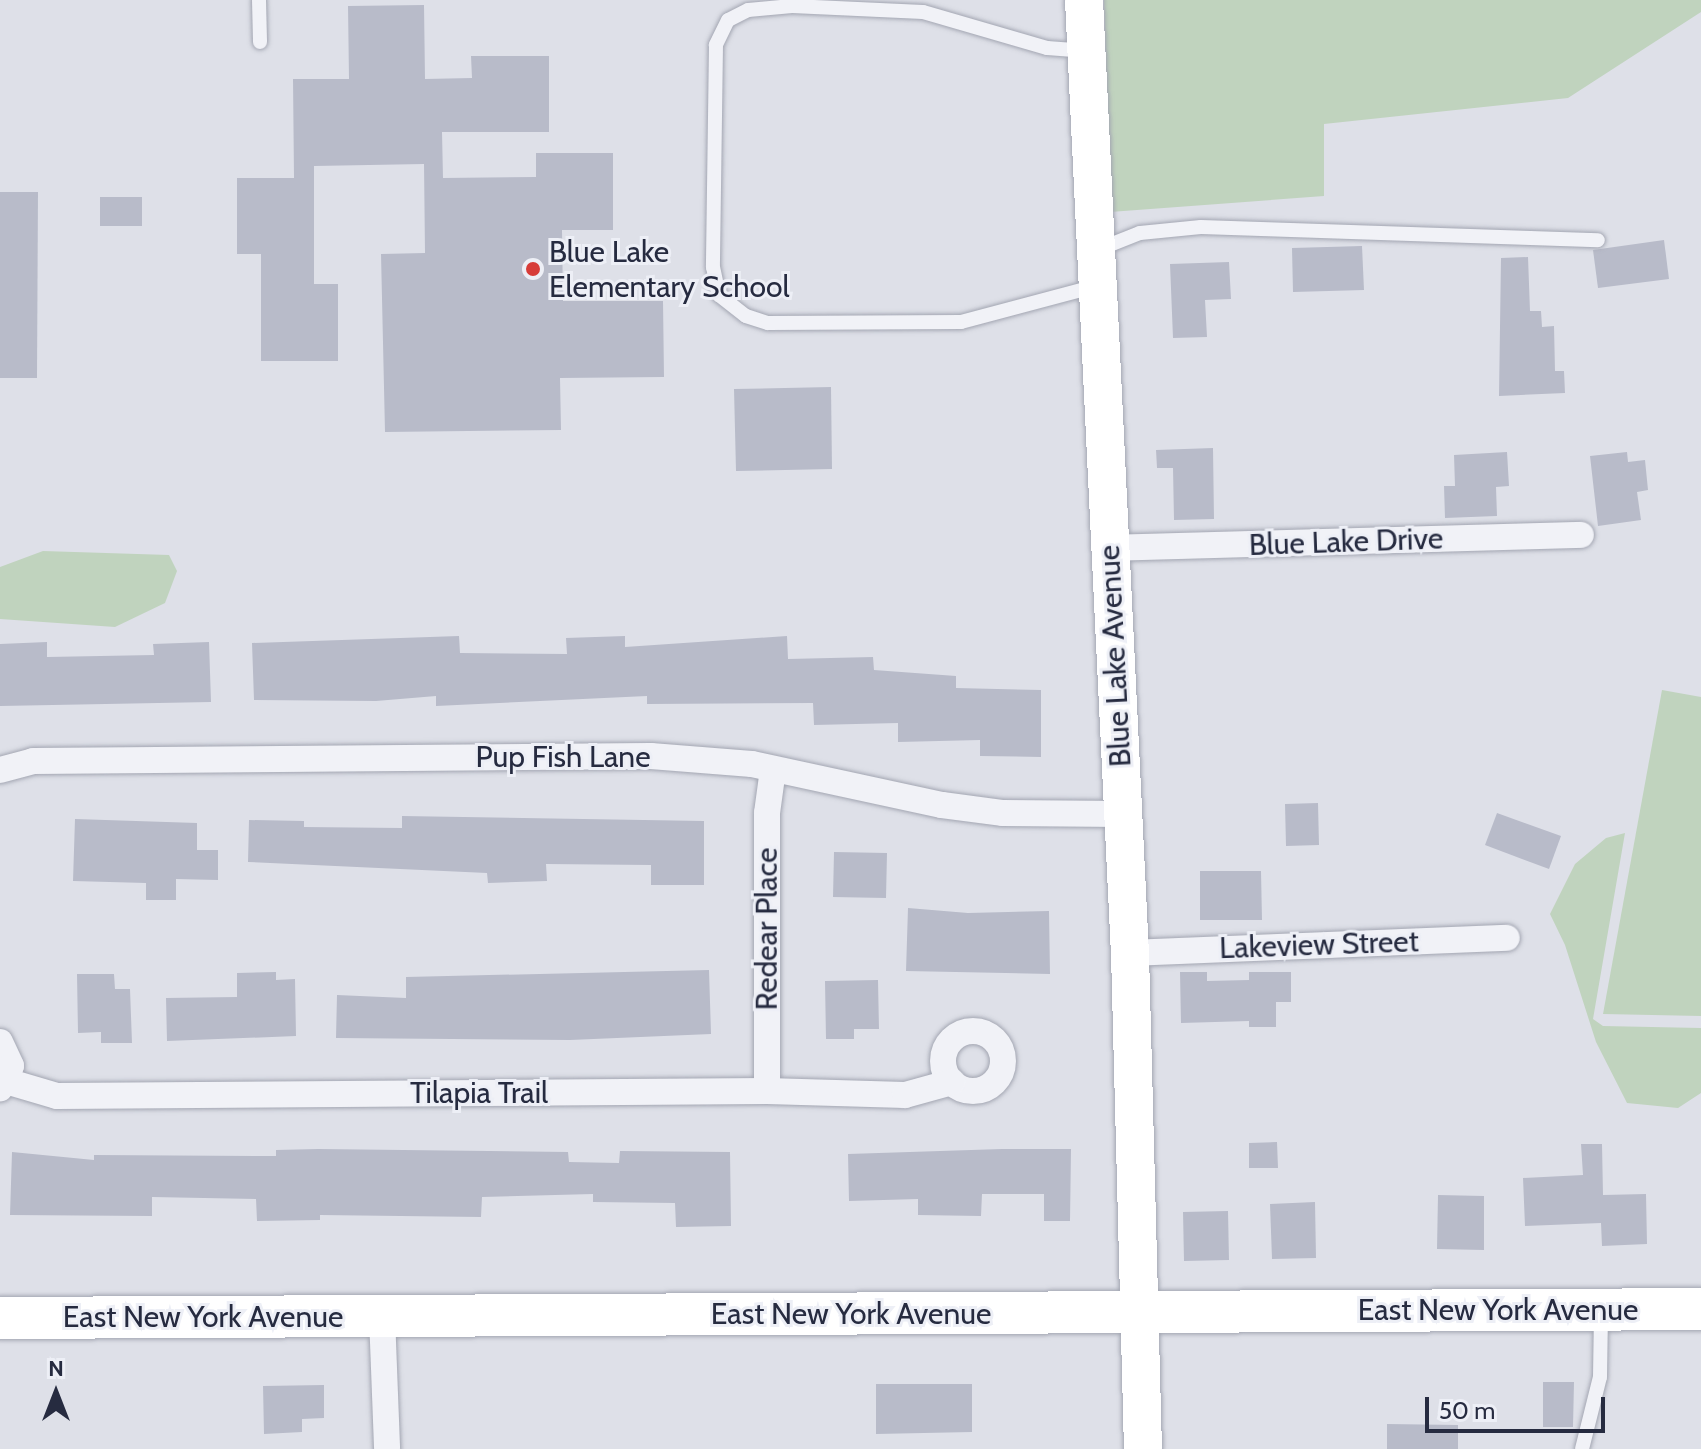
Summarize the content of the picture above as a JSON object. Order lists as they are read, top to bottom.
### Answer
{
  "streets": {
    "main road": ["Blue Lake Avenue", "East New York Avenue"],
    "street": [
      "Blue Lake Drive",
      "Pup Fish Lane",
      "Redear Place",
      "Lakeview Street",
      "Tilapia Trail"
    ]
  },
  "crossings": [
    ["Blue Lake Drive", "Blue Lake Avenue"],
    ["Blue Lake Avenue", "Pup Fish Lane"],
    ["Blue Lake Avenue", "Lakeview Street"],
    ["Blue Lake Avenue", "East New York Avenue"],
    ["Pup Fish Lane", "Redear Place"],
    ["Redear Place", "Tilapia Trail"]
  ],
  "places": ["Blue Lake Elementary School"],
  "scale_bar": "50 m",
  "north": "top"
}
